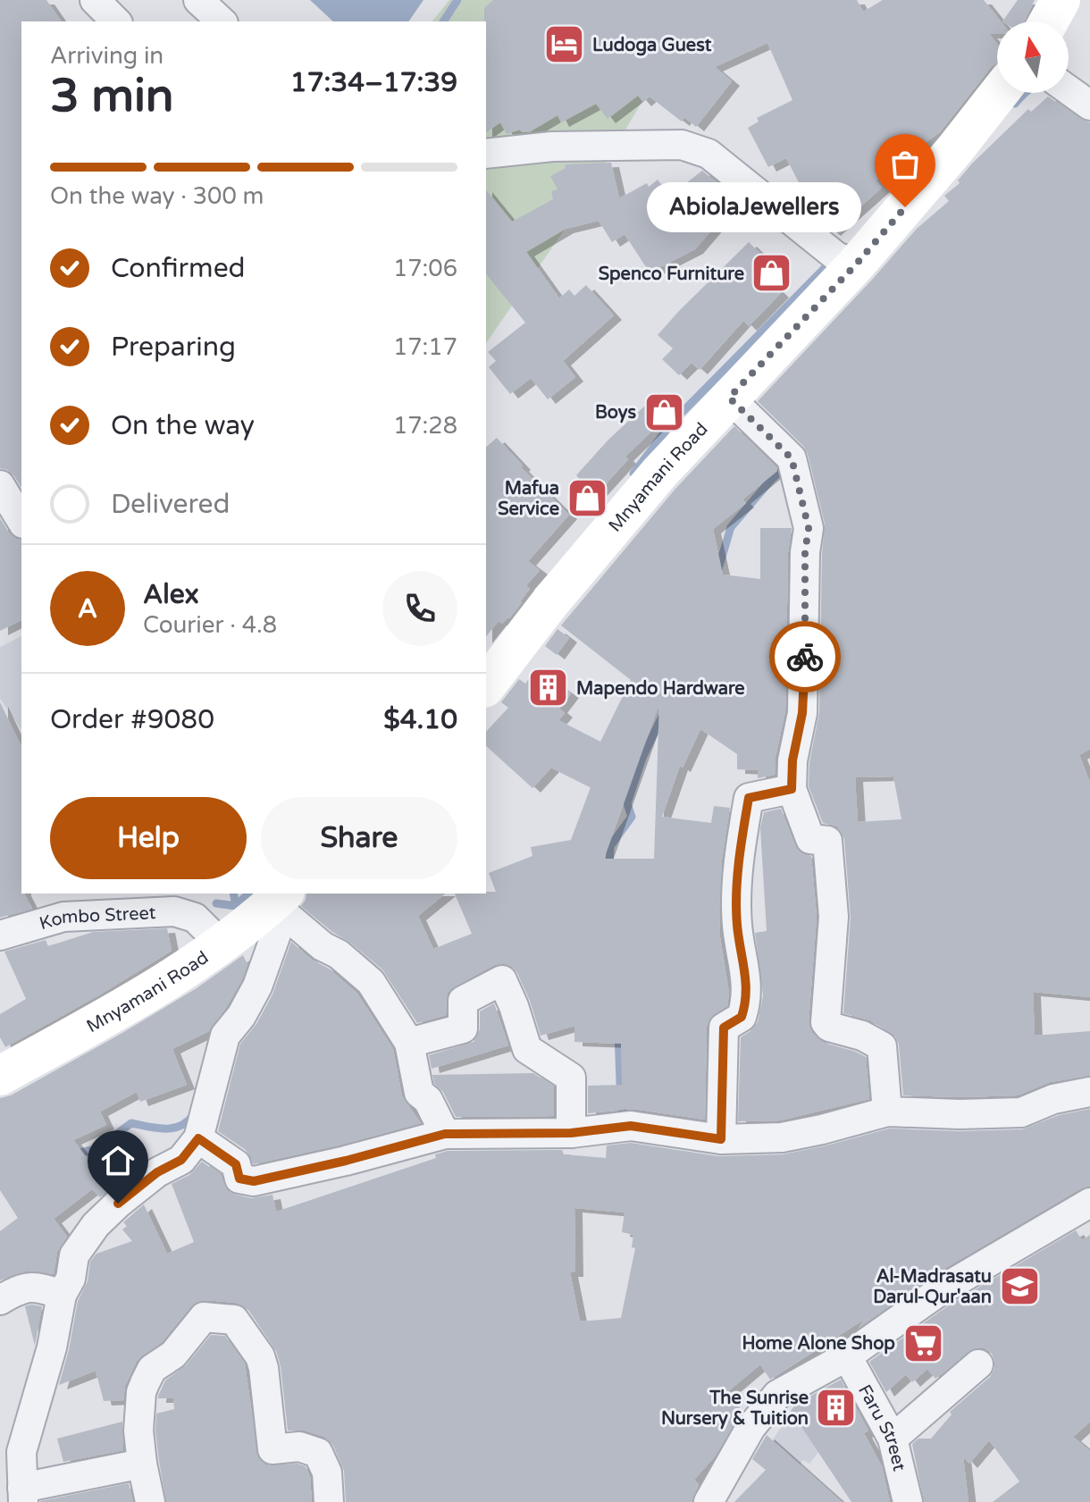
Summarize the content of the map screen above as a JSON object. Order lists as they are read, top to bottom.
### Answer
{
  "streets": {
    "street": ["Mnyamani Road", "Kombo Street", "Faru Street"]
  },
  "crossings": [
    ["Mnyamani Road", "Kombo Street"]
  ],
  "places": {
    "hotel": ["Ludoga Guest"],
    "other": ["AbiolaJewellers"],
    "shop": ["Spenco Furniture", "Boys", "Mafua Service"],
    "building": ["Mapendo Hardware", "The Sunrise Nursery & Tuition"],
    "school or university": ["Al-Madrasatu Darul-Qur'aan"],
    "supermarket": ["Home Alone Shop"]
  },
  "north": "top",
  "page": {
    "heading": ["3 min", "Arriving in", "17:34–17:39"],
    "panel": [
      "Alex",
      "Courier · 4.8",
      "Order #9080",
      "$4.10"
    ],
    "bar": "On the way · 300 m",
    "bubble": "AbiolaJewellers",
    "list": [
      ["Confirmed", "17:06"],
      ["Preparing", "17:17"],
      ["On the way", "17:28"],
      "Delivered"
    ],
    "round": "A",
    "buttons": ["Help", "Share"]
  }
}
